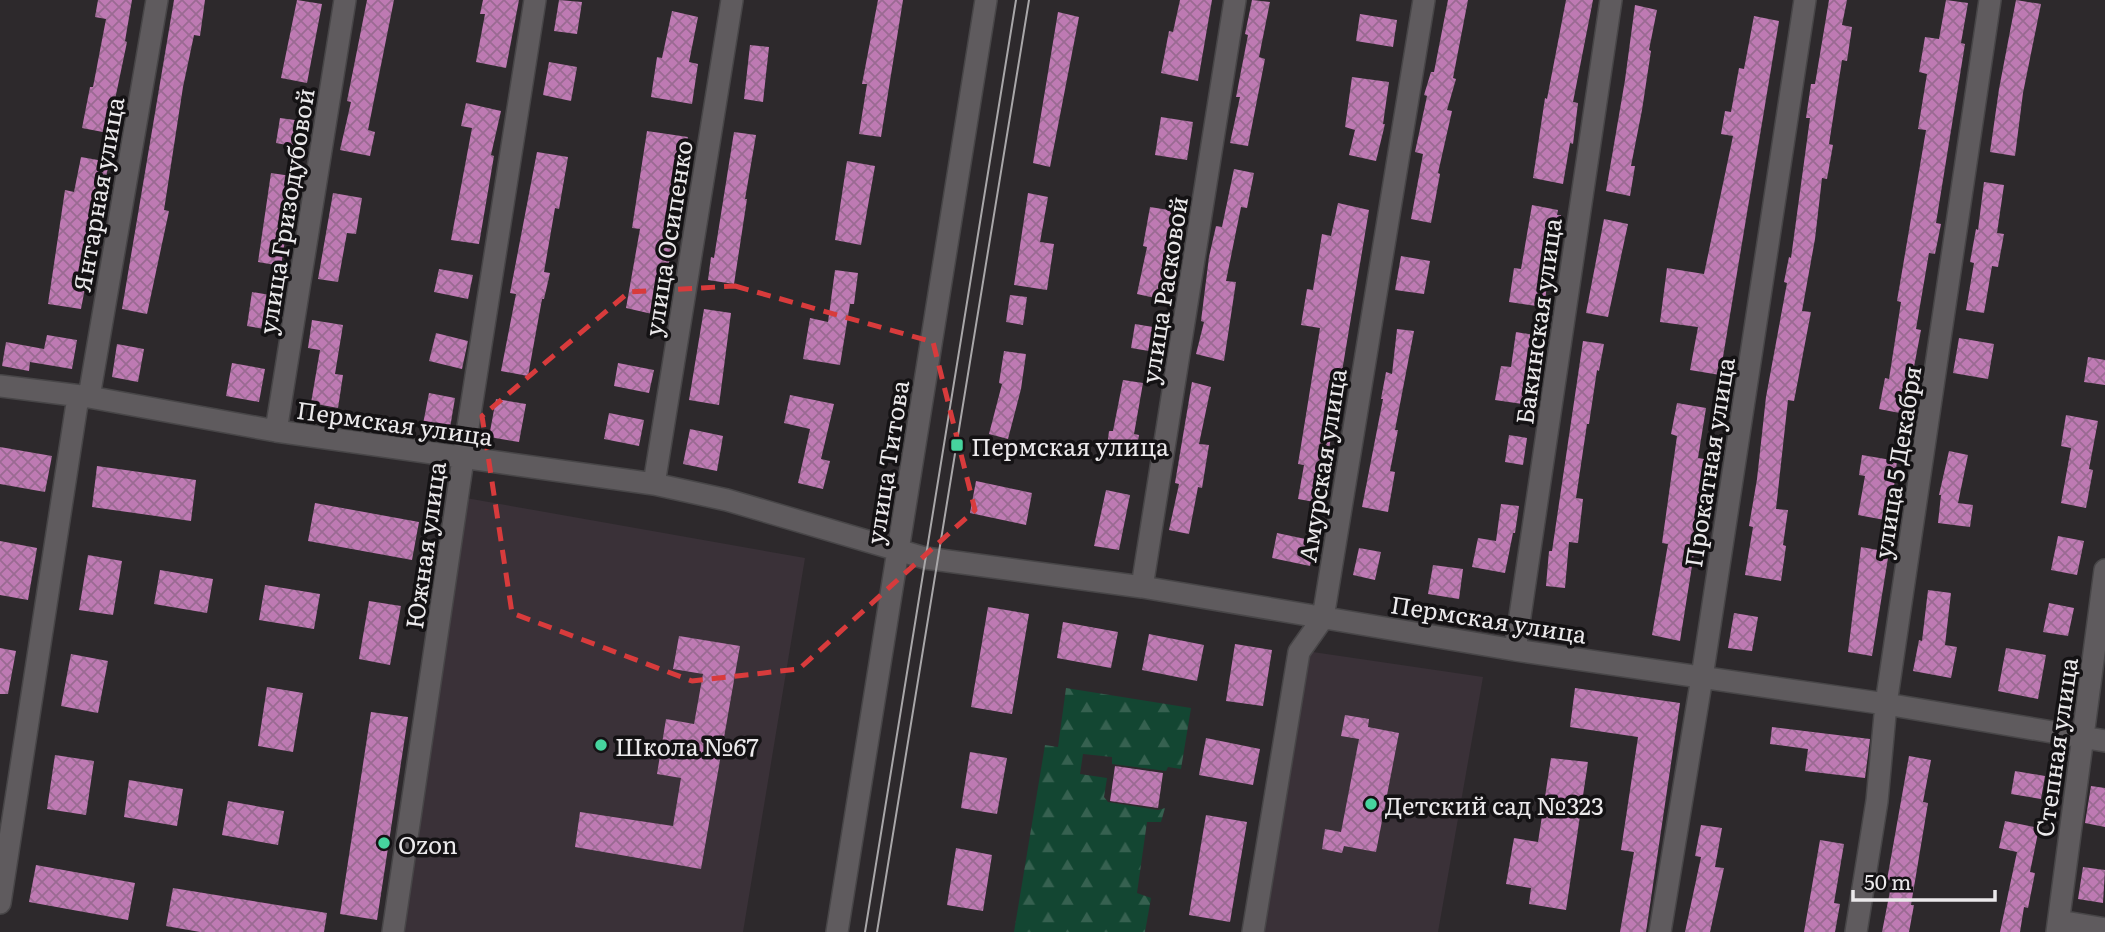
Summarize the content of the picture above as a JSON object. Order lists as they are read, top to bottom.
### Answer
{
  "streets": {
    "street": [
      "Янтарная улица",
      "улица Гризодубовой",
      "улица Осипенко",
      "улица Расковой",
      "Бакинская улица",
      "Пермская улица",
      "улица Титова",
      "Прокатная улица",
      "улица 5 Декабря",
      "Амурская улица",
      "Южная улица",
      "Степная улица"
    ]
  },
  "crossings": [
    ["Янтарная улица", "Пермская улица"],
    ["улица Гризодубовой", "Пермская улица"],
    ["улица Осипенко", "Пермская улица"],
    ["улица Расковой", "Пермская улица"],
    ["Бакинская улица", "Пермская улица"],
    ["Пермская улица", "улица Титова"],
    ["Пермская улица", "Прокатная улица"],
    ["Пермская улица", "улица 5 Декабря"],
    ["Пермская улица", "Амурская улица"],
    ["Пермская улица", "Южная улица"],
    ["Пермская улица", "Степная улица"]
  ],
  "places": {
    "transit": ["Пермская улица"],
    "other": ["Школа №67", "Детский сад №323", "Ozon"]
  },
  "scale_bar": "50 m"
}
